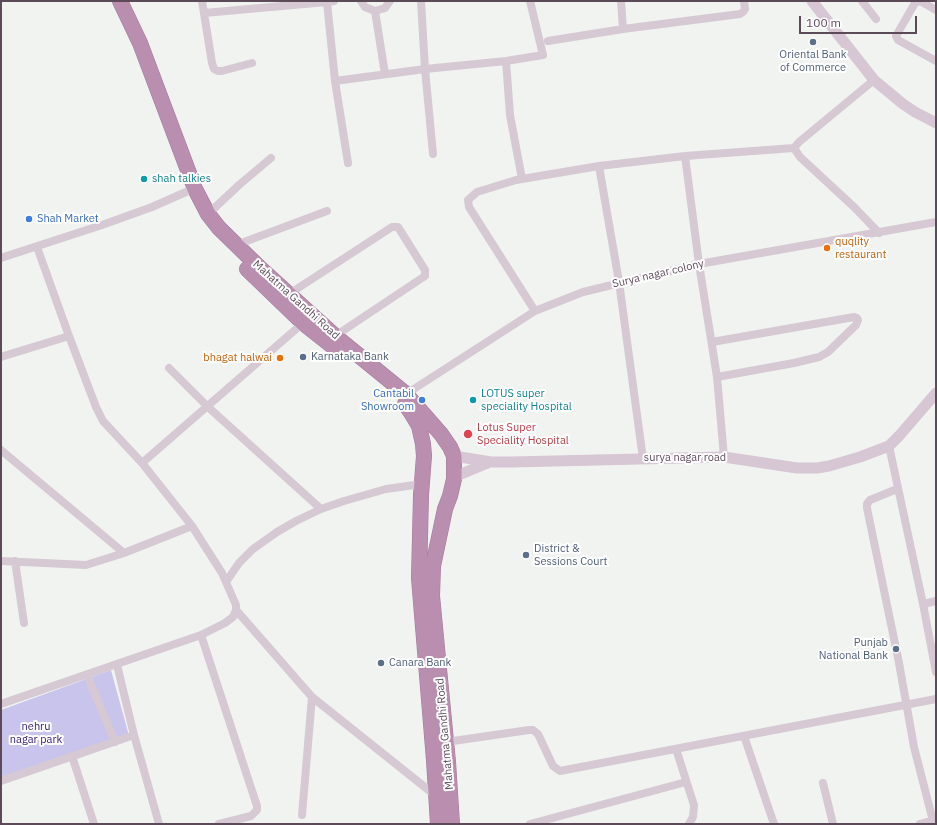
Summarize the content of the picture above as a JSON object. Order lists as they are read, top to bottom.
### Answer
{
  "streets": {
    "highway": ["Mahatma Gandhi Road"],
    "street": ["Surya nagar colony", "surya nagar road"]
  },
  "crossings": [
    ["Surya nagar colony", "Mahatma Gandhi Road"],
    ["Mahatma Gandhi Road", "surya nagar road"]
  ],
  "parks": ["nehru nagar park"],
  "places": [
    "Oriental Bank of Commerce",
    "shah talkies",
    "Shah Market",
    "quqlity restaurant",
    "Karnataka Bank",
    "bhagat halwai",
    "Cantabil Showroom",
    "LOTUS super speciality Hospital",
    "Lotus Super Speciality Hospital",
    "District & Sessions Court",
    "Punjab National Bank",
    "Canara Bank"
  ],
  "scale_bar": "100 m"
}
